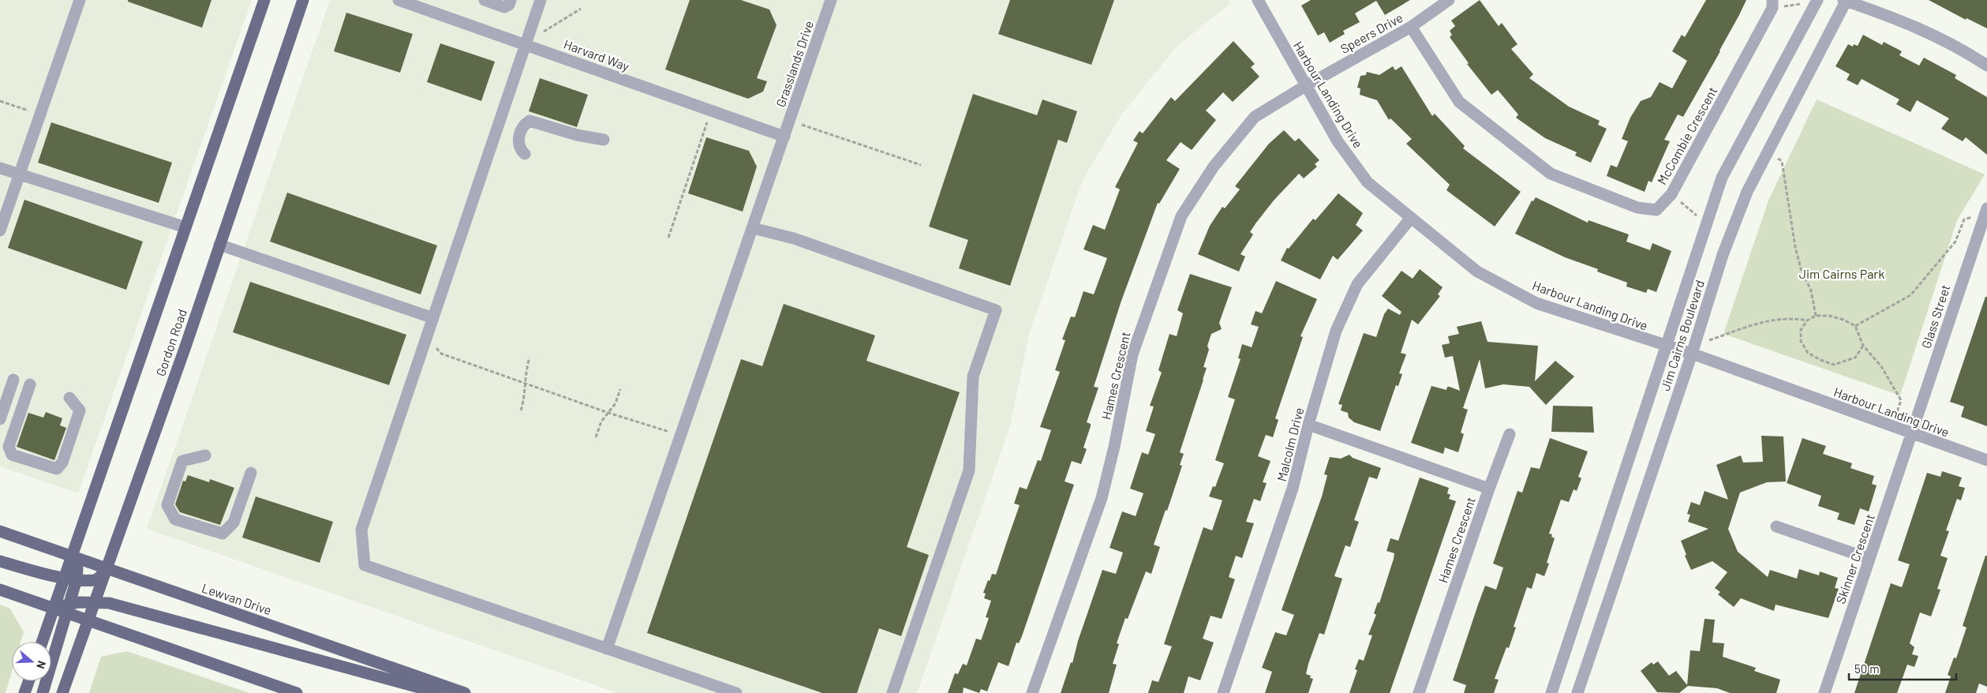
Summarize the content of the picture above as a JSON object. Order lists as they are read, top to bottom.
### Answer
{
  "streets": {
    "main road": ["Gordon Road", "Lewvan Drive"],
    "street": [
      "Speers Drive",
      "Harvard Way",
      "Grasslands Drive",
      "Harbour Landing Drive",
      "McCombie Crescent",
      "Glass Street",
      "Jim Cairns Boulevard",
      "Hames Crescent",
      "Malcolm Drive",
      "Skinner Crescent"
    ]
  },
  "crossings": [
    ["Speers Drive", "Harbour Landing Drive"],
    ["Speers Drive", "McCombie Crescent"],
    ["Speers Drive", "Hames Crescent"],
    ["Harvard Way", "Grasslands Drive"],
    ["Harbour Landing Drive", "Glass Street"],
    ["Harbour Landing Drive", "Jim Cairns Boulevard"],
    ["Harbour Landing Drive", "Hames Crescent"],
    ["Harbour Landing Drive", "Malcolm Drive"],
    ["Harbour Landing Drive", "Skinner Crescent"],
    ["Glass Street", "Skinner Crescent"],
    ["Gordon Road", "Lewvan Drive"],
    ["Hames Crescent", "Malcolm Drive"]
  ],
  "parks": ["Jim Cairns Park"],
  "scale_bar": "50 m",
  "north": "right"
}
